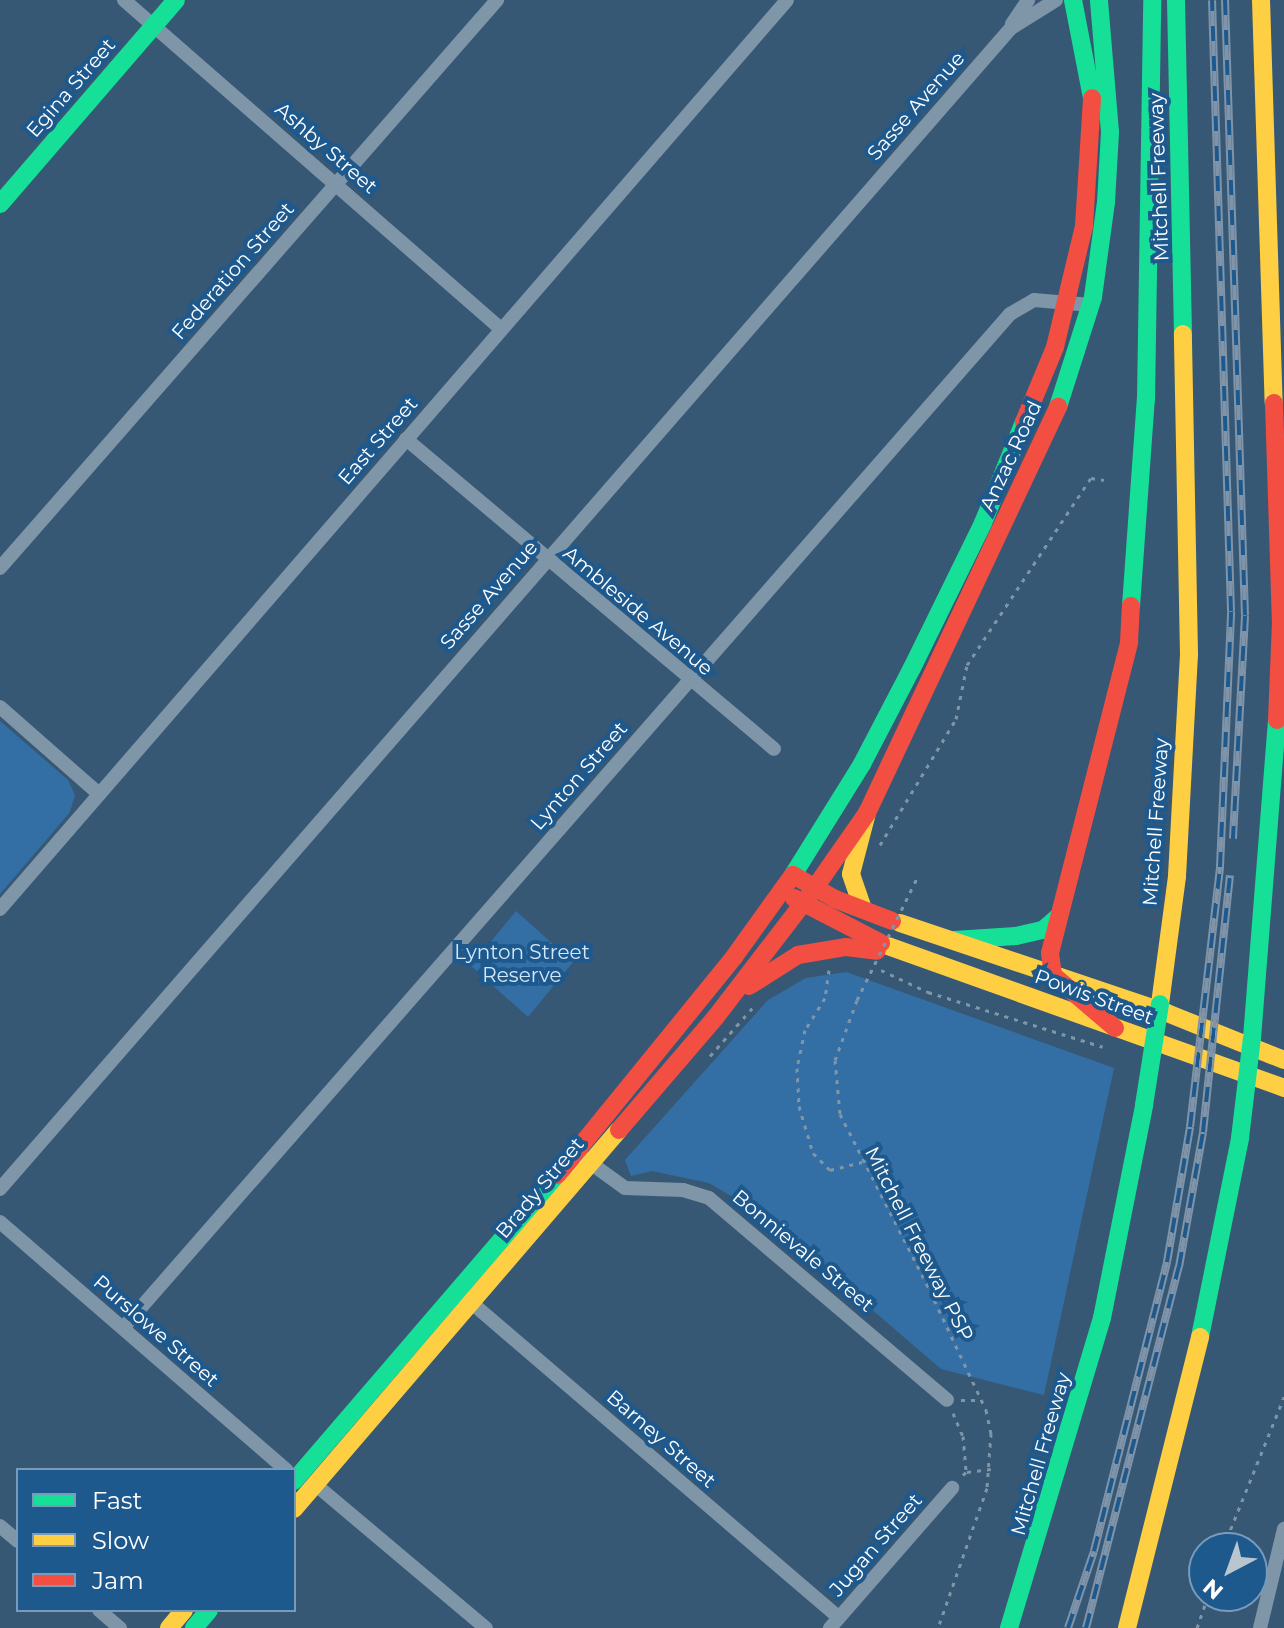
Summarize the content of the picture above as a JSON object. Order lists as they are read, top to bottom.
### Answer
{
  "streets": {
    "main road": [
      "Egina Street",
      "Mitchell Freeway",
      "Anzac Road",
      "Powis Street",
      "Brady Street"
    ],
    "street": [
      "Sasse Avenue",
      "Ashby Street",
      "Federation Street",
      "East Street",
      "Ambleside Avenue",
      "Lynton Street",
      "Bonnievale Street",
      "Purslowe Street",
      "Barney Street",
      "Jugan Street"
    ],
    "path": ["Mitchell Freeway PSP"]
  },
  "crossings": [
    ["Egina Street", "Ashby Street"],
    ["Sasse Avenue", "Ambleside Avenue"],
    ["Ashby Street", "Federation Street"],
    ["Ashby Street", "East Street"],
    ["East Street", "Ambleside Avenue"],
    ["Anzac Road", "Lynton Street"],
    ["Anzac Road", "Powis Street"],
    ["Anzac Road", "Brady Street"],
    ["Ambleside Avenue", "Lynton Street"],
    ["Lynton Street", "Purslowe Street"],
    ["Powis Street", "Brady Street"],
    ["Brady Street", "Bonnievale Street"],
    ["Brady Street", "Barney Street"],
    ["Barney Street", "Jugan Street"]
  ],
  "parks": ["Lynton Street Reserve"],
  "legend": ["Fast", "Slow", "Jam"],
  "north": "bottom left"
}
